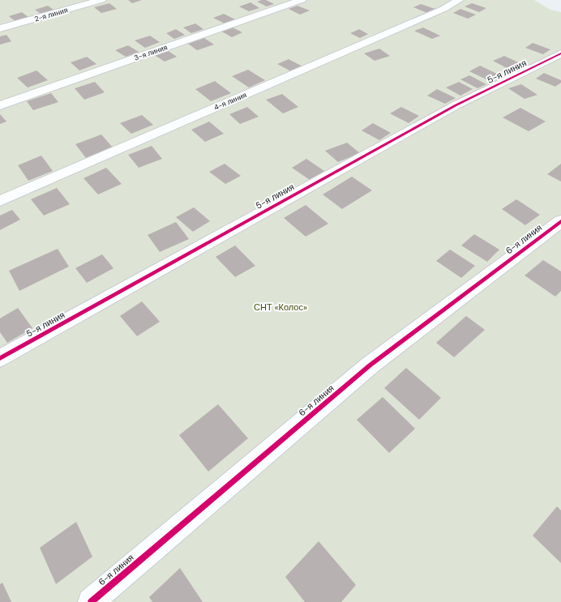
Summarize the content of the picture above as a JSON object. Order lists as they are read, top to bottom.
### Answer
{
  "streets": {
    "street": [
      "2-я линия",
      "3-я линия",
      "5-я линия",
      "4-я линия",
      "6-я линия"
    ]
  },
  "parks": ["СНТ «Колос»"]
}
